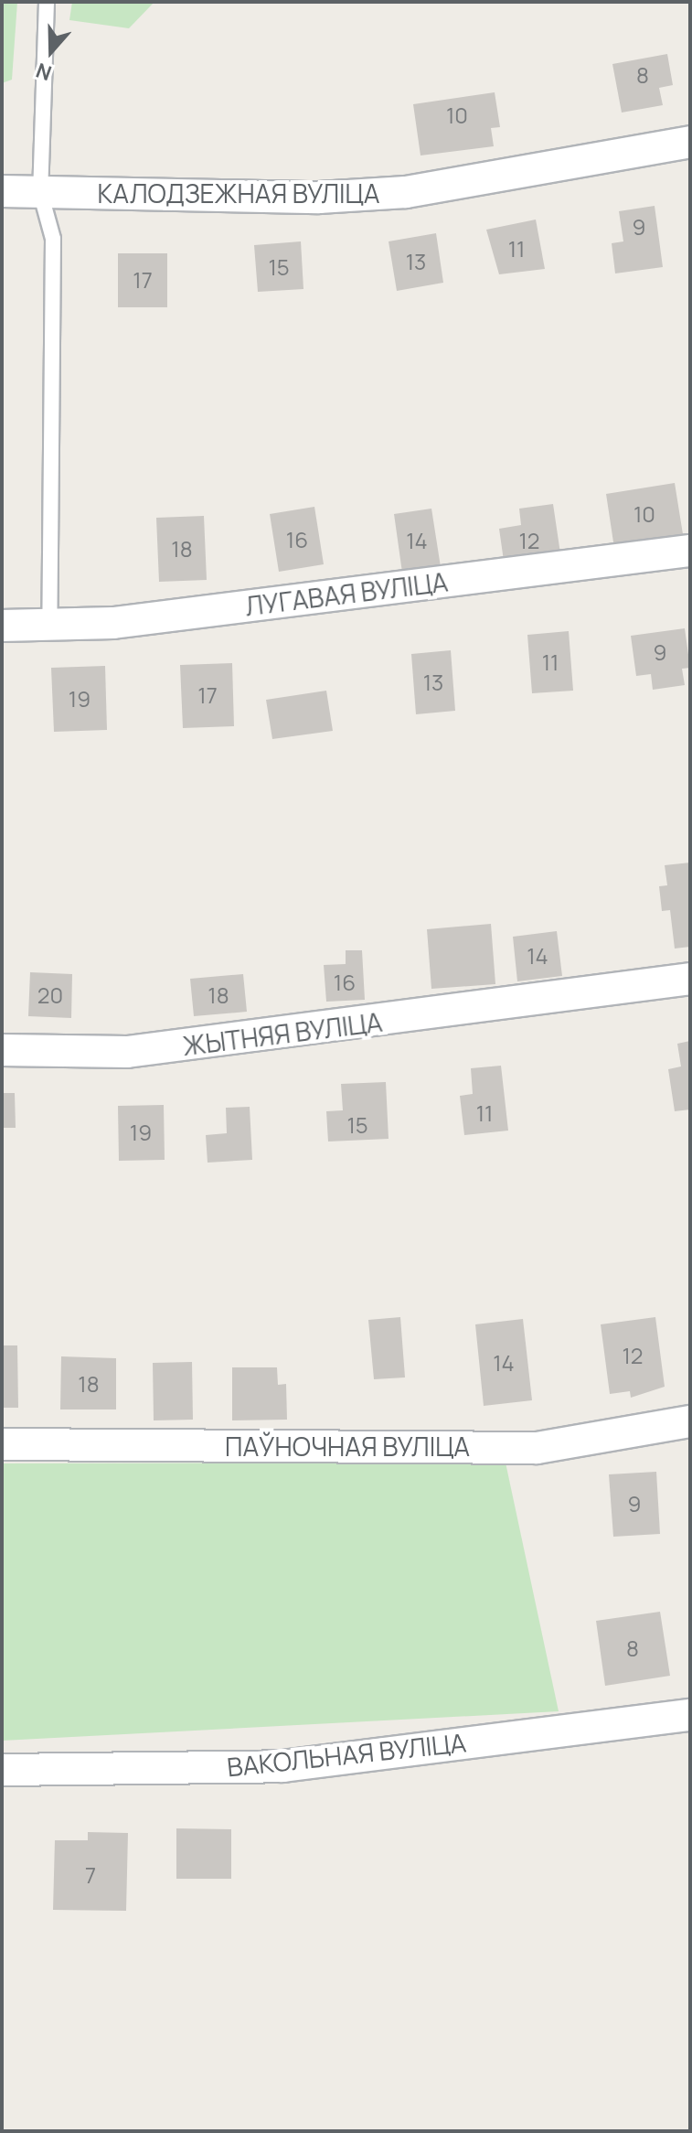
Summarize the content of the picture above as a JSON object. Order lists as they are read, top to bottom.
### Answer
{
  "streets": {
    "street": [
      "КАЛОДЗЕЖНАЯ ВУЛІЦА",
      "ЛУГАВАЯ ВУЛІЦА",
      "ЖЫТНЯЯ ВУЛІЦА",
      "ПАЎНОЧНАЯ ВУЛІЦА",
      "ВАКОЛЬНАЯ ВУЛІЦА"
    ]
  },
  "house_numbers": [
    "8",
    "10",
    "9",
    "11",
    "13",
    "15",
    "17",
    "10",
    "16",
    "14",
    "12",
    "18",
    "9",
    "11",
    "13",
    "17",
    "19",
    "14",
    "16",
    "20",
    "18",
    "11",
    "15",
    "19",
    "12",
    "14",
    "18",
    "9",
    "8",
    "7"
  ],
  "north": "bottom"
}
